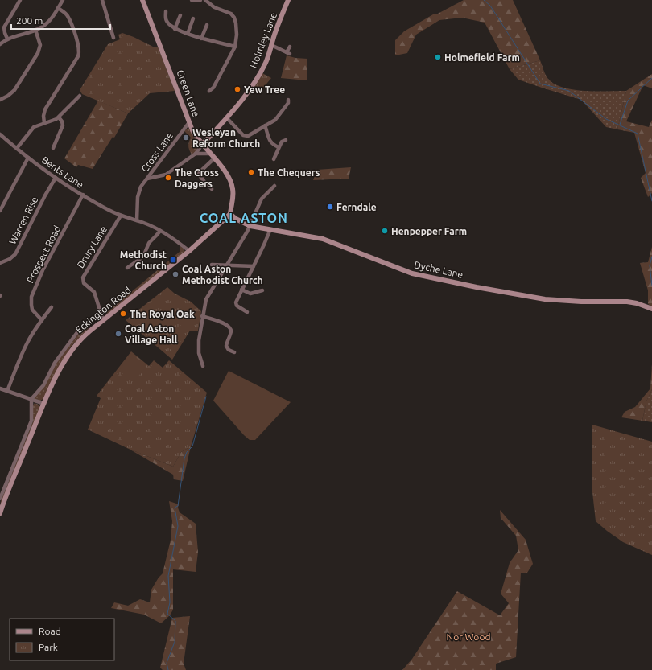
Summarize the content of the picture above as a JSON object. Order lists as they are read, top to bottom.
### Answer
{
  "streets": {
    "main road": [
      "Holmley Lane",
      "Green Lane",
      "Dyche Lane",
      "Eckington Road"
    ],
    "street": [
      "Cross Lane",
      "Bents Lane",
      "Warren Rise",
      "Drury Lane",
      "Prospect Road"
    ]
  },
  "crossings": [
    ["Holmley Lane", "Green Lane"],
    ["Green Lane", "Cross Lane"],
    ["Green Lane", "Bents Lane"],
    ["Green Lane", "Dyche Lane"],
    ["Green Lane", "Eckington Road"],
    ["Cross Lane", "Bents Lane"],
    ["Cross Lane", "Dyche Lane"],
    ["Cross Lane", "Eckington Road"],
    ["Bents Lane", "Warren Rise"],
    ["Bents Lane", "Drury Lane"],
    ["Bents Lane", "Prospect Road"],
    ["Bents Lane", "Dyche Lane"],
    ["Bents Lane", "Eckington Road"],
    ["Drury Lane", "Eckington Road"],
    ["Dyche Lane", "Eckington Road"]
  ],
  "districts": ["COAL ASTON"],
  "parks": ["Nor Wood"],
  "places": {
    "other": [
      "Holmefield Farm",
      "Yew Tree",
      "Wesleyan Reform Church",
      "The Chequers",
      "The Cross Daggers",
      "Ferndale",
      "Henpepper Farm",
      "Coal Aston Methodist Church",
      "The Royal Oak",
      "Coal Aston Village Hall"
    ],
    "transit": ["Methodist Church"]
  },
  "legend": ["Road", "Park"],
  "scale_bar": "200 m"
}
